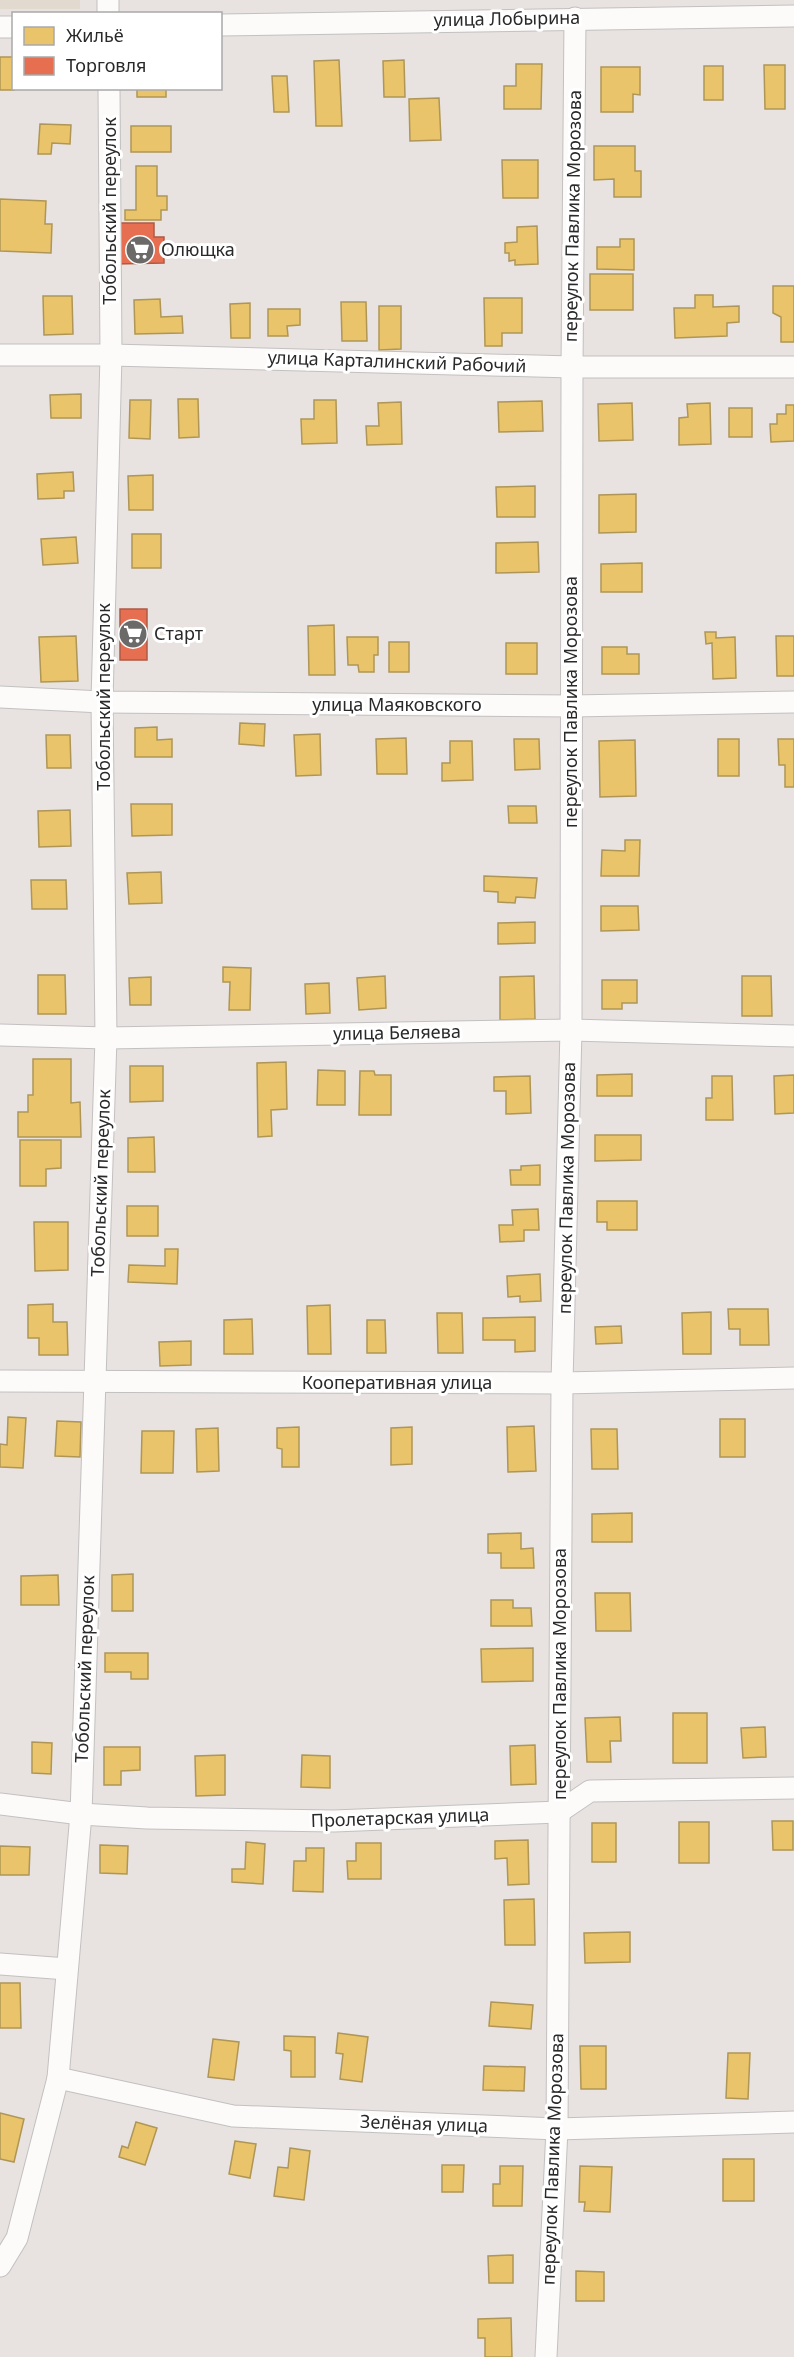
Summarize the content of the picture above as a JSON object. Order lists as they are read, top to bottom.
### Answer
{
  "streets": {
    "street": [
      "улица Лобырина",
      "Тобольский переулок",
      "переулок Павлика Морозова",
      "улица Карталинский Рабочий",
      "улица Маяковского",
      "улица Беляева",
      "Кооперативная улица",
      "Пролетарская улица",
      "Зелёная улица"
    ]
  },
  "crossings": [
    ["улица Лобырина", "переулок Павлика Морозова"],
    ["Тобольский переулок", "улица Карталинский Рабочий"],
    ["Тобольский переулок", "улица Маяковского"],
    ["Тобольский переулок", "улица Беляева"],
    ["Тобольский переулок", "Кооперативная улица"],
    ["Тобольский переулок", "Пролетарская улица"],
    ["Тобольский переулок", "Зелёная улица"],
    ["переулок Павлика Морозова", "улица Карталинский Рабочий"],
    ["переулок Павлика Морозова", "улица Маяковского"],
    ["переулок Павлика Морозова", "улица Беляева"],
    ["переулок Павлика Морозова", "Кооперативная улица"],
    ["переулок Павлика Морозова", "Пролетарская улица"],
    ["переулок Павлика Морозова", "Зелёная улица"]
  ],
  "places": {
    "supermarket": ["Олющка", "Старт"]
  },
  "legend": ["Жильё", "Торговля"]
}
